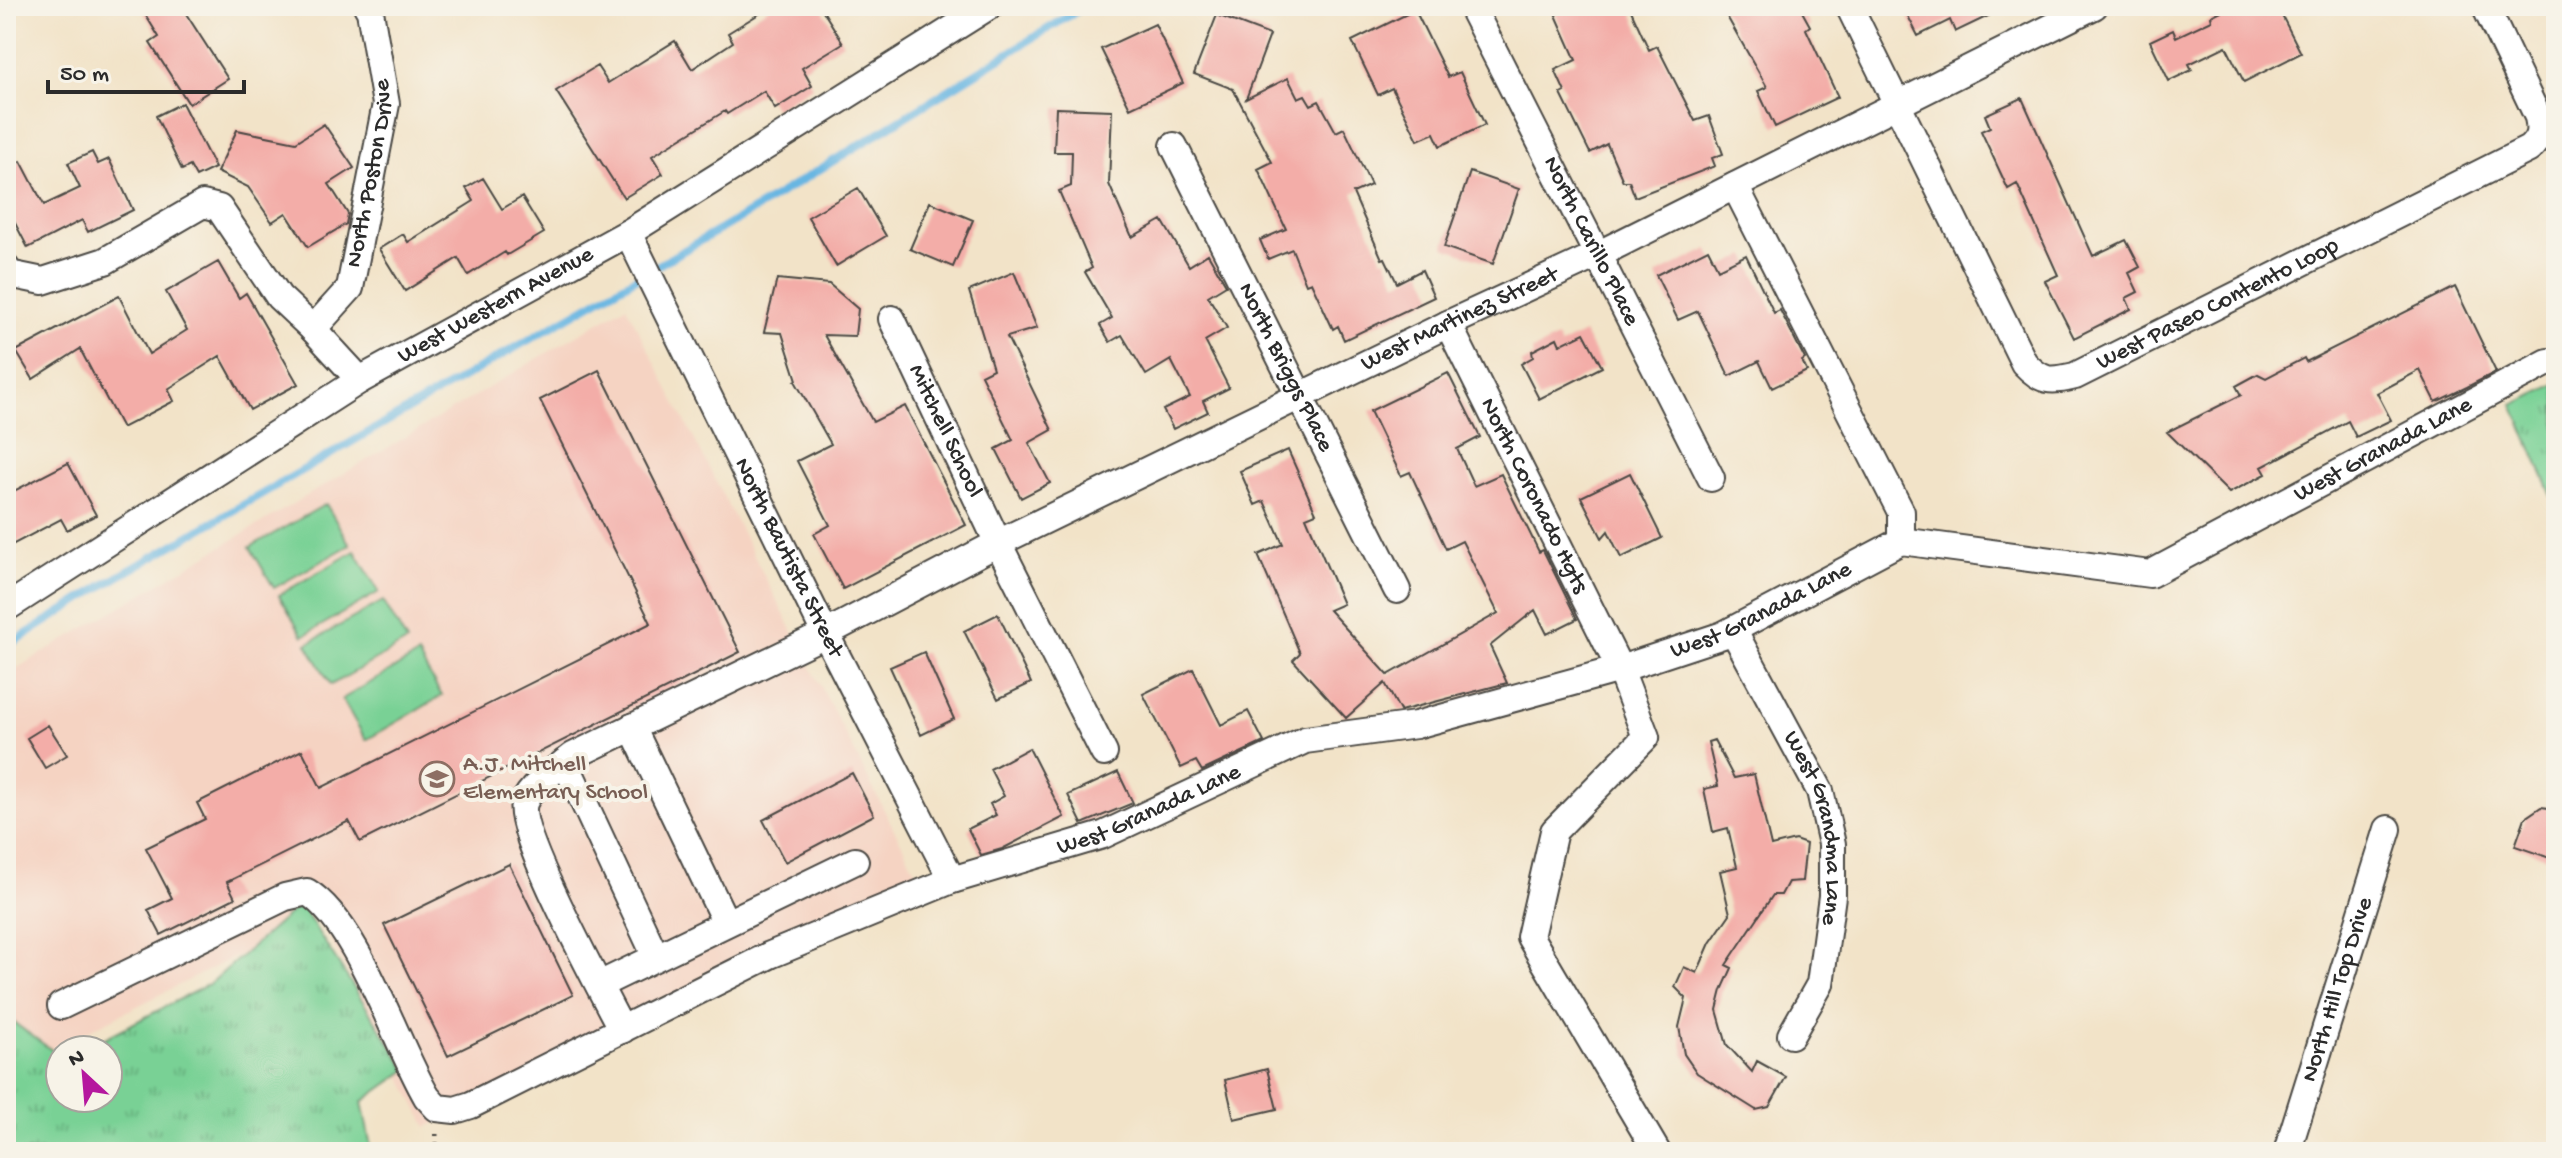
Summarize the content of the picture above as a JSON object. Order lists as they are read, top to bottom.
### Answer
{
  "streets": {
    "street": [
      "North Poston Drive",
      "North Carillo Place",
      "West Paseo Contento Loop",
      "West Western Avenue",
      "West Martinez Street",
      "North Briggs Place",
      "Mitchell School",
      "West Granada Lane",
      "North Coronado Hgts",
      "North Bautista Street",
      "West Grandma Lane",
      "North Hill Top Drive"
    ]
  },
  "crossings": [
    ["North Carillo Place", "West Martinez Street"],
    ["West Paseo Contento Loop", "West Martinez Street"],
    ["West Western Avenue", "North Bautista Street"],
    ["West Martinez Street", "North Briggs Place"],
    ["West Martinez Street", "Mitchell School"],
    ["West Martinez Street", "West Granada Lane"],
    ["West Martinez Street", "North Coronado Hgts"],
    ["West Martinez Street", "North Bautista Street"],
    ["West Granada Lane", "North Coronado Hgts"],
    ["West Granada Lane", "North Bautista Street"],
    ["West Granada Lane", "West Grandma Lane"]
  ],
  "places": {
    "school or university": ["A.J. Mitchell Elementary School"]
  },
  "scale_bar": "50 m",
  "north": "top left"
}
